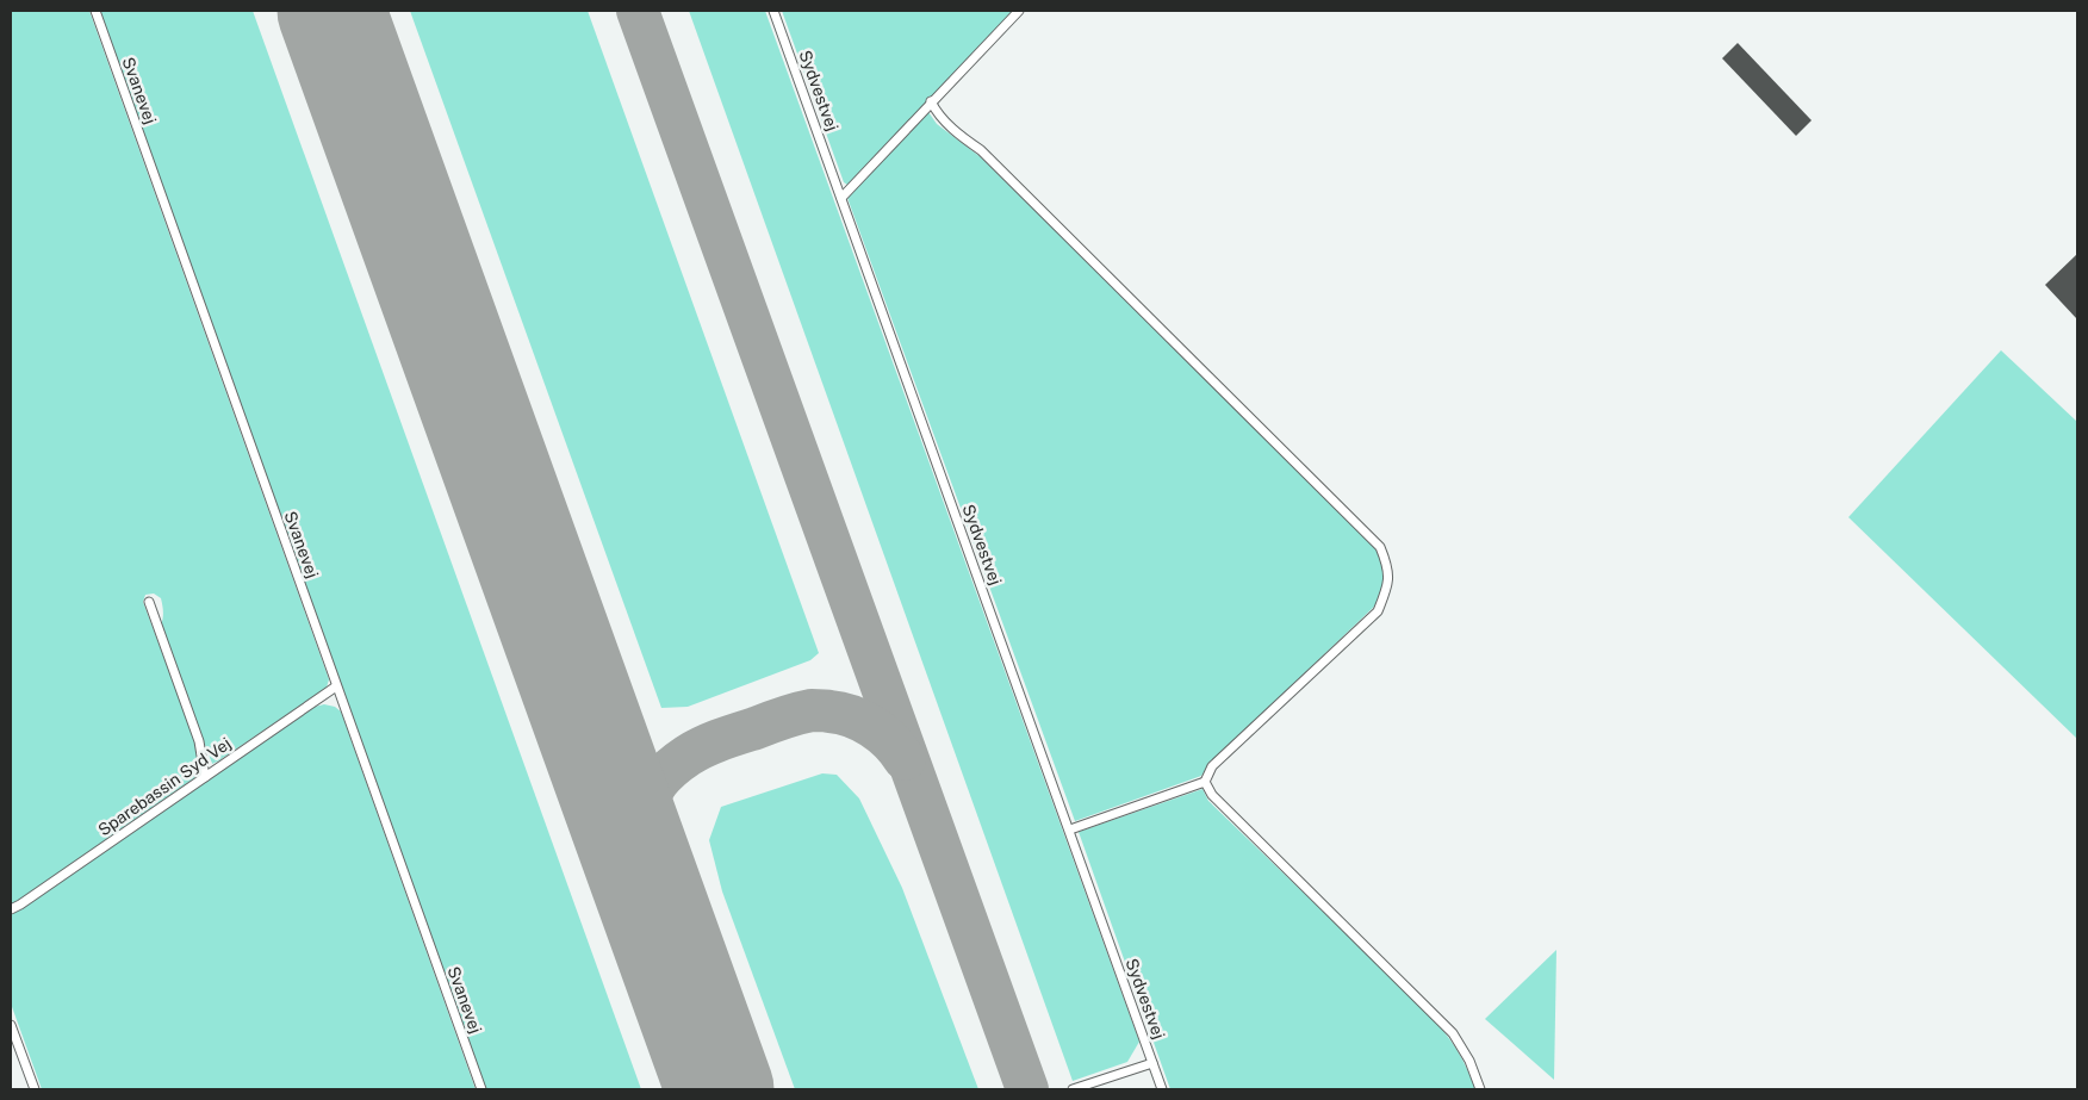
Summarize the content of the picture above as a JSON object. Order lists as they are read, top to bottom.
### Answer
{
  "streets": {
    "lane": ["Svanevej", "Sydvestvej", "Sparebassin Syd Vej"]
  },
  "crossings": [
    ["Svanevej", "Sparebassin Syd Vej"]
  ]
}
